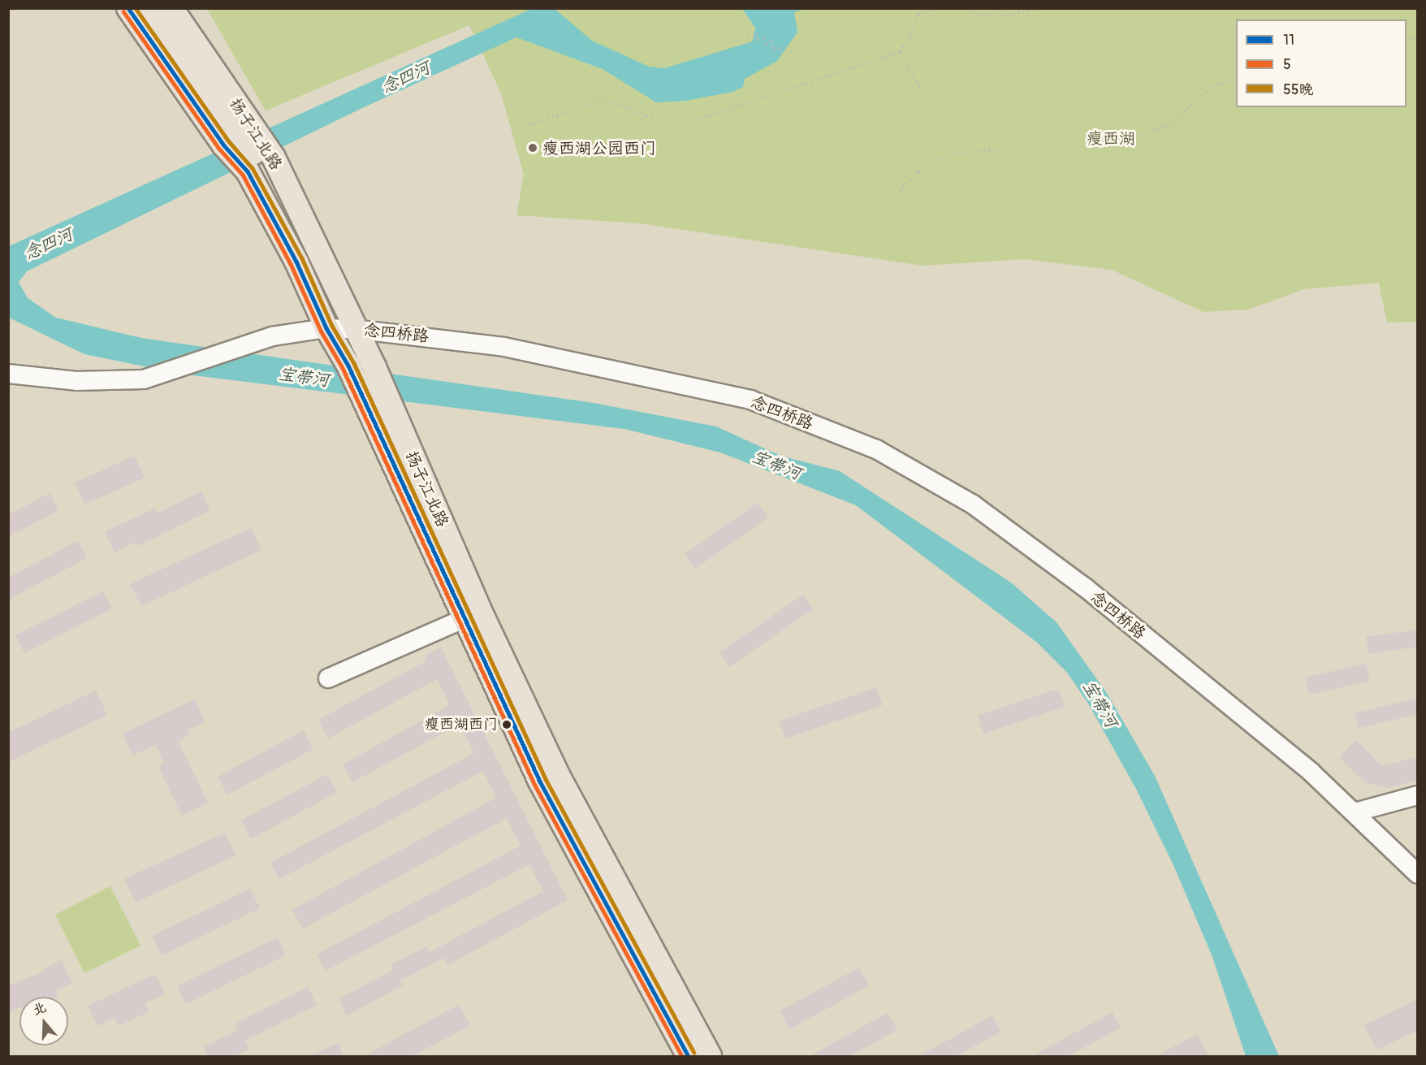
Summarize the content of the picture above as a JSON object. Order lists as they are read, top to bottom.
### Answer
{
  "streets": {
    "main road": ["扬子江北路"],
    "street": ["念四桥路"]
  },
  "crossings": [
    ["扬子江北路", "念四桥路"]
  ],
  "water": ["念四河", "宝带河"],
  "parks": ["瘦西湖"],
  "places": ["瘦西湖公园西门", "瘦西湖西门"],
  "lines": ["transit line 11", "transit line 55晚", "transit line 5"],
  "legend": ["11", "5", "55晚"],
  "north": "top"
}
